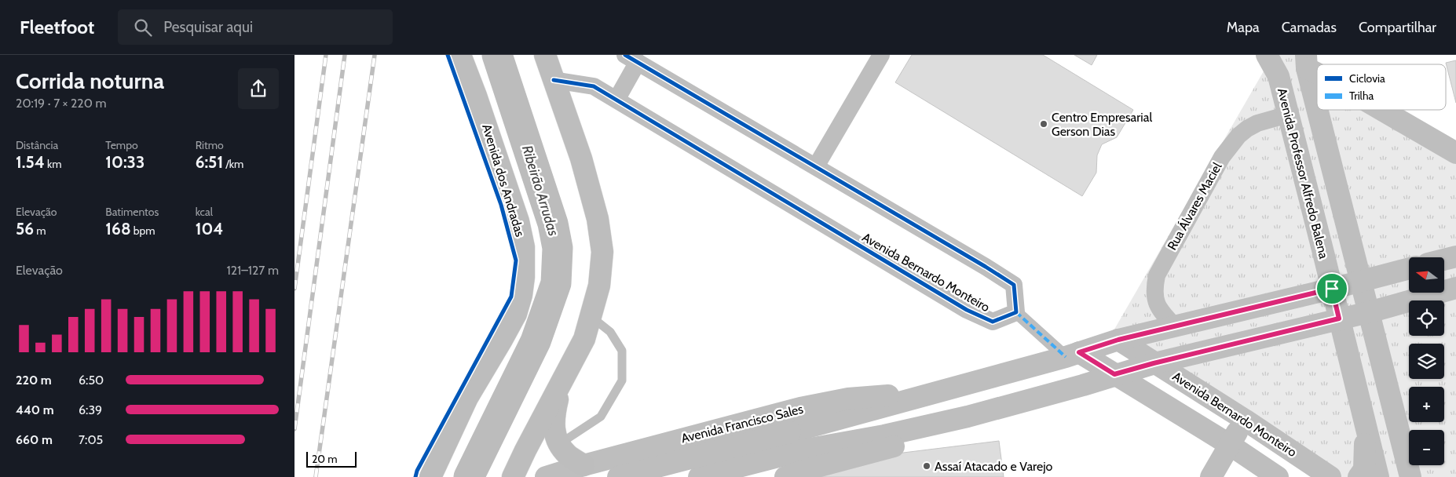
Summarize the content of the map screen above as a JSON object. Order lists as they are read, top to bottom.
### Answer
{
  "streets": {
    "main road": ["Avenida dos Andradas"],
    "street": [
      "Avenida Professor Alfredo Balena",
      "Rua Álvares Maciel",
      "Avenida Bernardo Monteiro",
      "Avenida Francisco Sales"
    ]
  },
  "crossings": [
    ["Avenida Professor Alfredo Balena", "Rua Álvares Maciel"],
    ["Avenida Professor Alfredo Balena", "Avenida Francisco Sales"],
    ["Rua Álvares Maciel", "Avenida Francisco Sales"],
    ["Avenida Bernardo Monteiro", "Avenida Francisco Sales"]
  ],
  "water": ["Ribeirão Arrudas"],
  "places": ["Centro Empresarial Gerson Dias", "Assaí Atacado e Varejo"],
  "legend": ["Ciclovia", "Trilha"],
  "scale_bar": "20 m",
  "north": "left",
  "page": {
    "header": "Fleetfoot",
    "search": "Pesquisar aqui",
    "nav": ["Mapa", "Camadas", "Compartilhar"],
    "heading": ["Corrida noturna", "20:19 · 7 × 220 m"],
    "stats": [
      ["Distância", "1.54 km"],
      ["Tempo", "10:33"],
      ["Ritmo", "6:51 /km"],
      ["Elevação", "56 m"],
      ["Batimentos", "168 bpm"],
      ["kcal", "104"]
    ],
    "chart": ["Elevação", "121–127 m"],
    "map_buttons": ["+", "−"],
    "list": [
      {
        "name": "220 m",
        "note": "6:50"
      },
      {
        "name": "440 m",
        "note": "6:39"
      },
      {
        "name": "660 m",
        "note": "7:05"
      }
    ],
    "scale": "20 m"
  }
}
